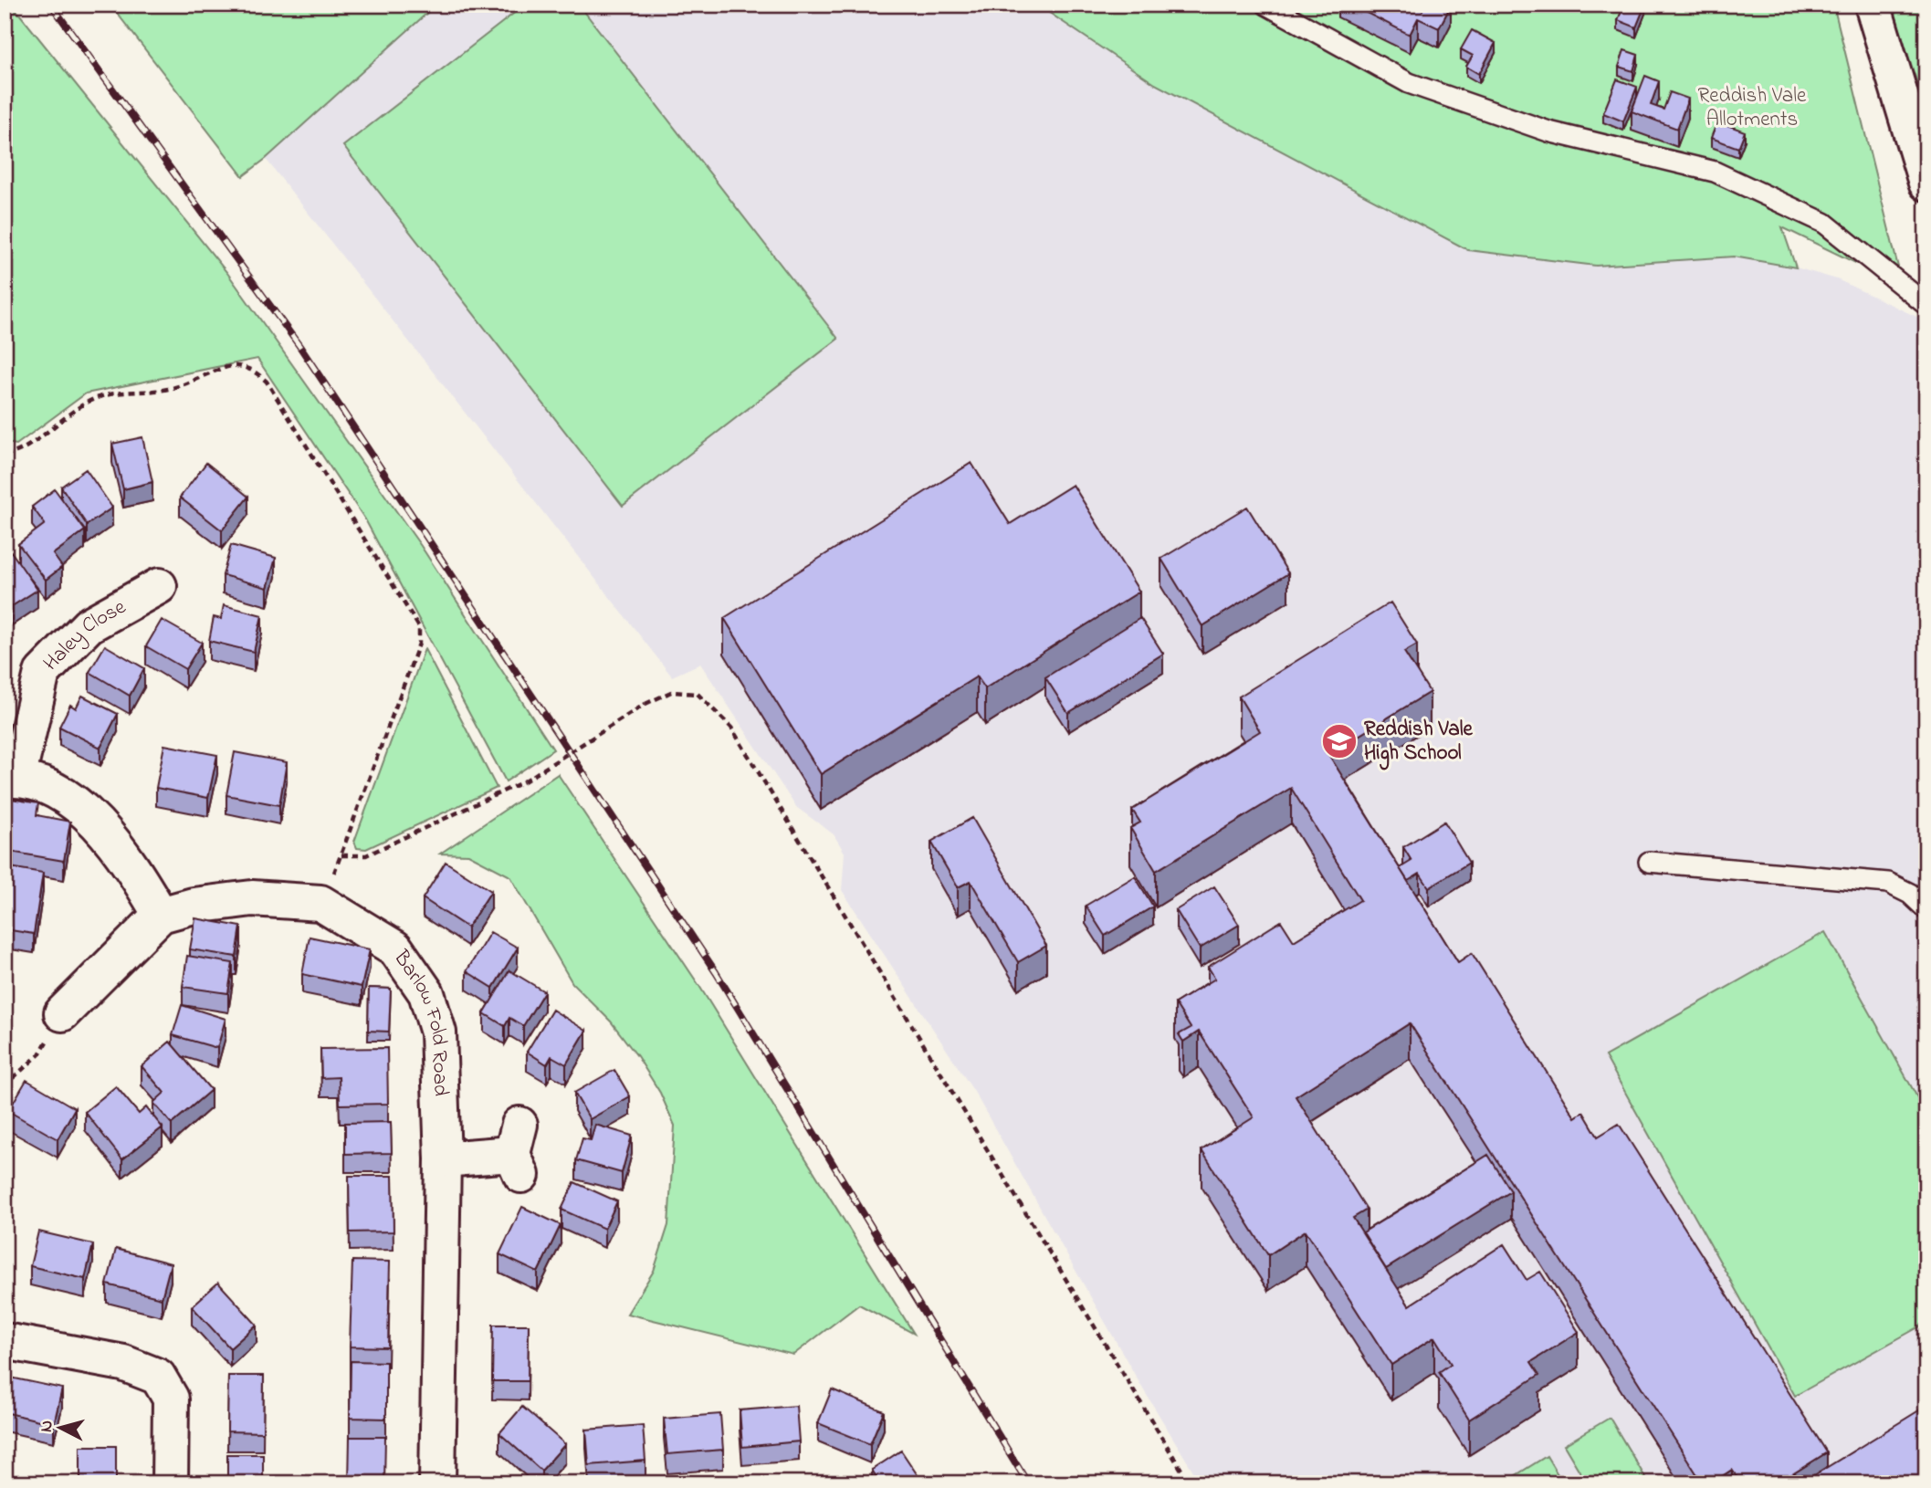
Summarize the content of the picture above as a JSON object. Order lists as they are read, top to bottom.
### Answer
{
  "streets": {
    "street": ["Haley Close", "Barlow Fold Road"]
  },
  "parks": ["Reddish Vale Allotments"],
  "places": {
    "school or university": ["Reddish Vale High School"]
  },
  "north": "left"
}
